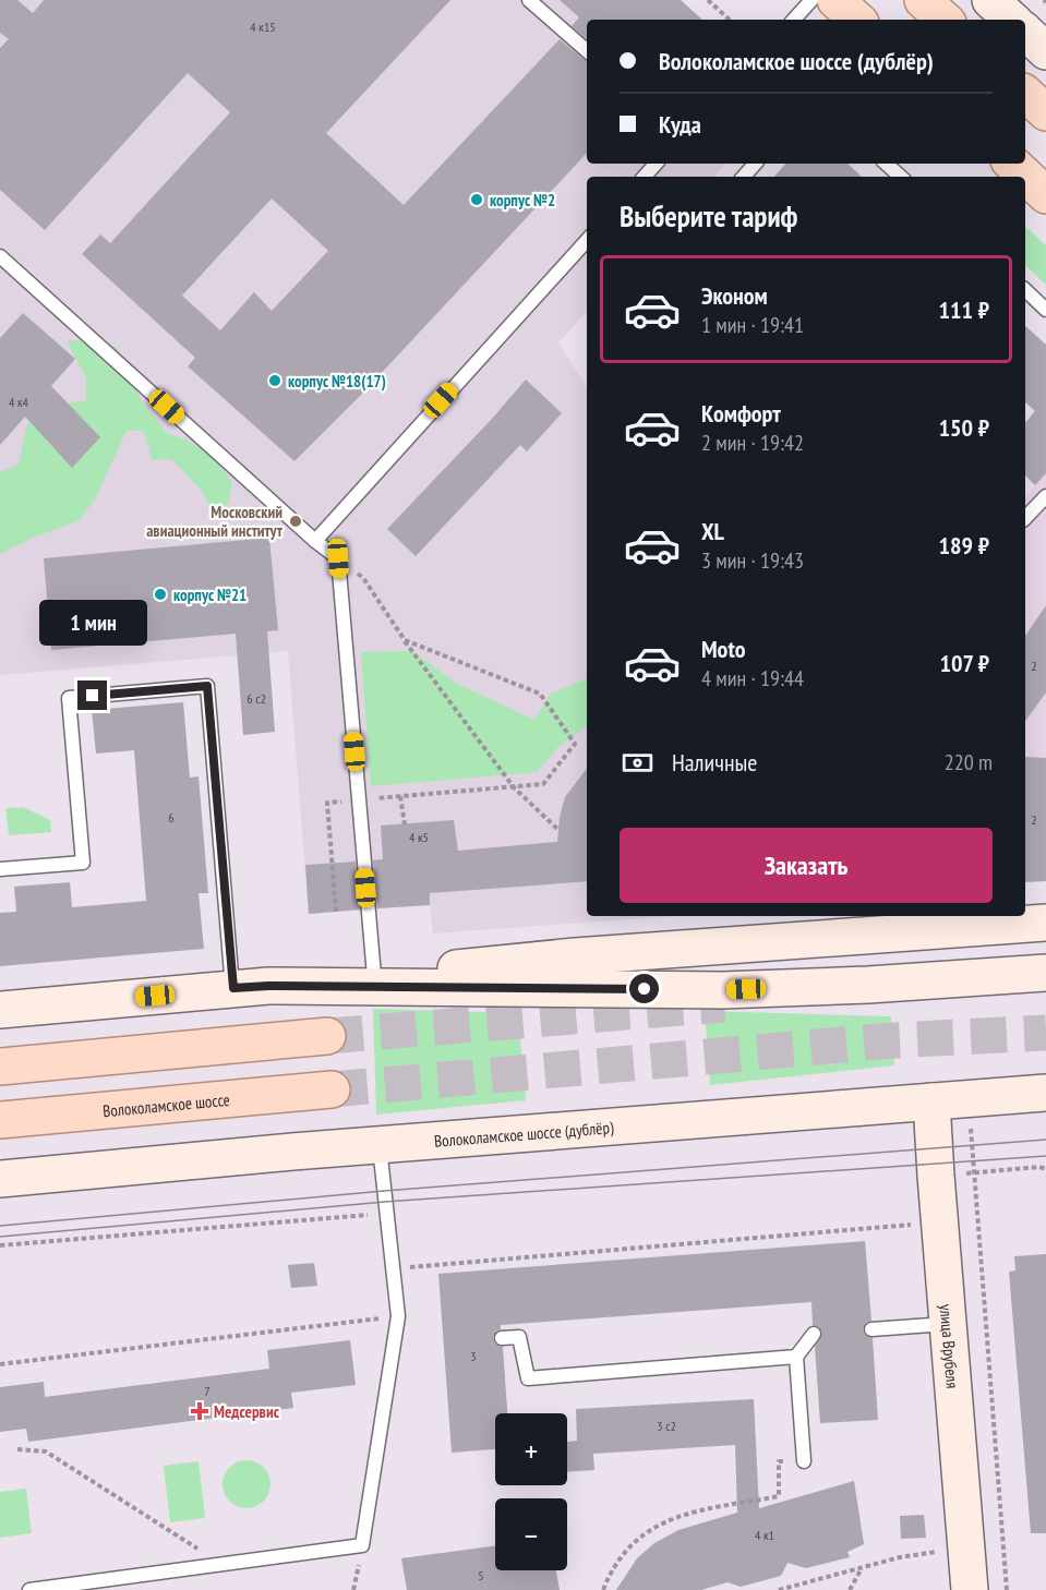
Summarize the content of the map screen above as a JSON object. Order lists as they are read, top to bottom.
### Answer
{
  "streets": {
    "main road": ["Волоколамское шоссе", "Волоколамское шоссе (дублёр)", "улица Врубеля"]
  },
  "crossings": [
    ["Волоколамское шоссе (дублёр)", "улица Врубеля"]
  ],
  "places": {
    "other": [
      "корпус №2",
      "корпус №18(17)",
      "Московский авиационный институт",
      "корпус №21"
    ],
    "health": ["Медсервис"]
  },
  "house_numbers": [
    "4 к15",
    "4 к4",
    "2",
    "6 с2",
    "6",
    "2",
    "4 к5",
    "3",
    "7",
    "3 с2",
    "4 к1",
    "5"
  ],
  "page": {
    "banner": ["Волоколамское шоссе (дублёр)", "Куда"],
    "heading": "Выберите тариф",
    "list": [
      {
        "name": "Эконом",
        "note": "1 мин · 19:41",
        "value": "111 ₽"
      },
      {
        "name": "Комфорт",
        "note": "2 мин · 19:42",
        "value": "150 ₽"
      },
      {
        "name": "XL",
        "note": "3 мин · 19:43",
        "value": "189 ₽"
      },
      {
        "name": "Moto",
        "note": "4 мин · 19:44",
        "value": "107 ₽"
      }
    ],
    "bubble": "1 мин",
    "pay": ["Наличные", "220 m"],
    "buttons": "Заказать",
    "map_buttons": ["+", "−"]
  }
}
